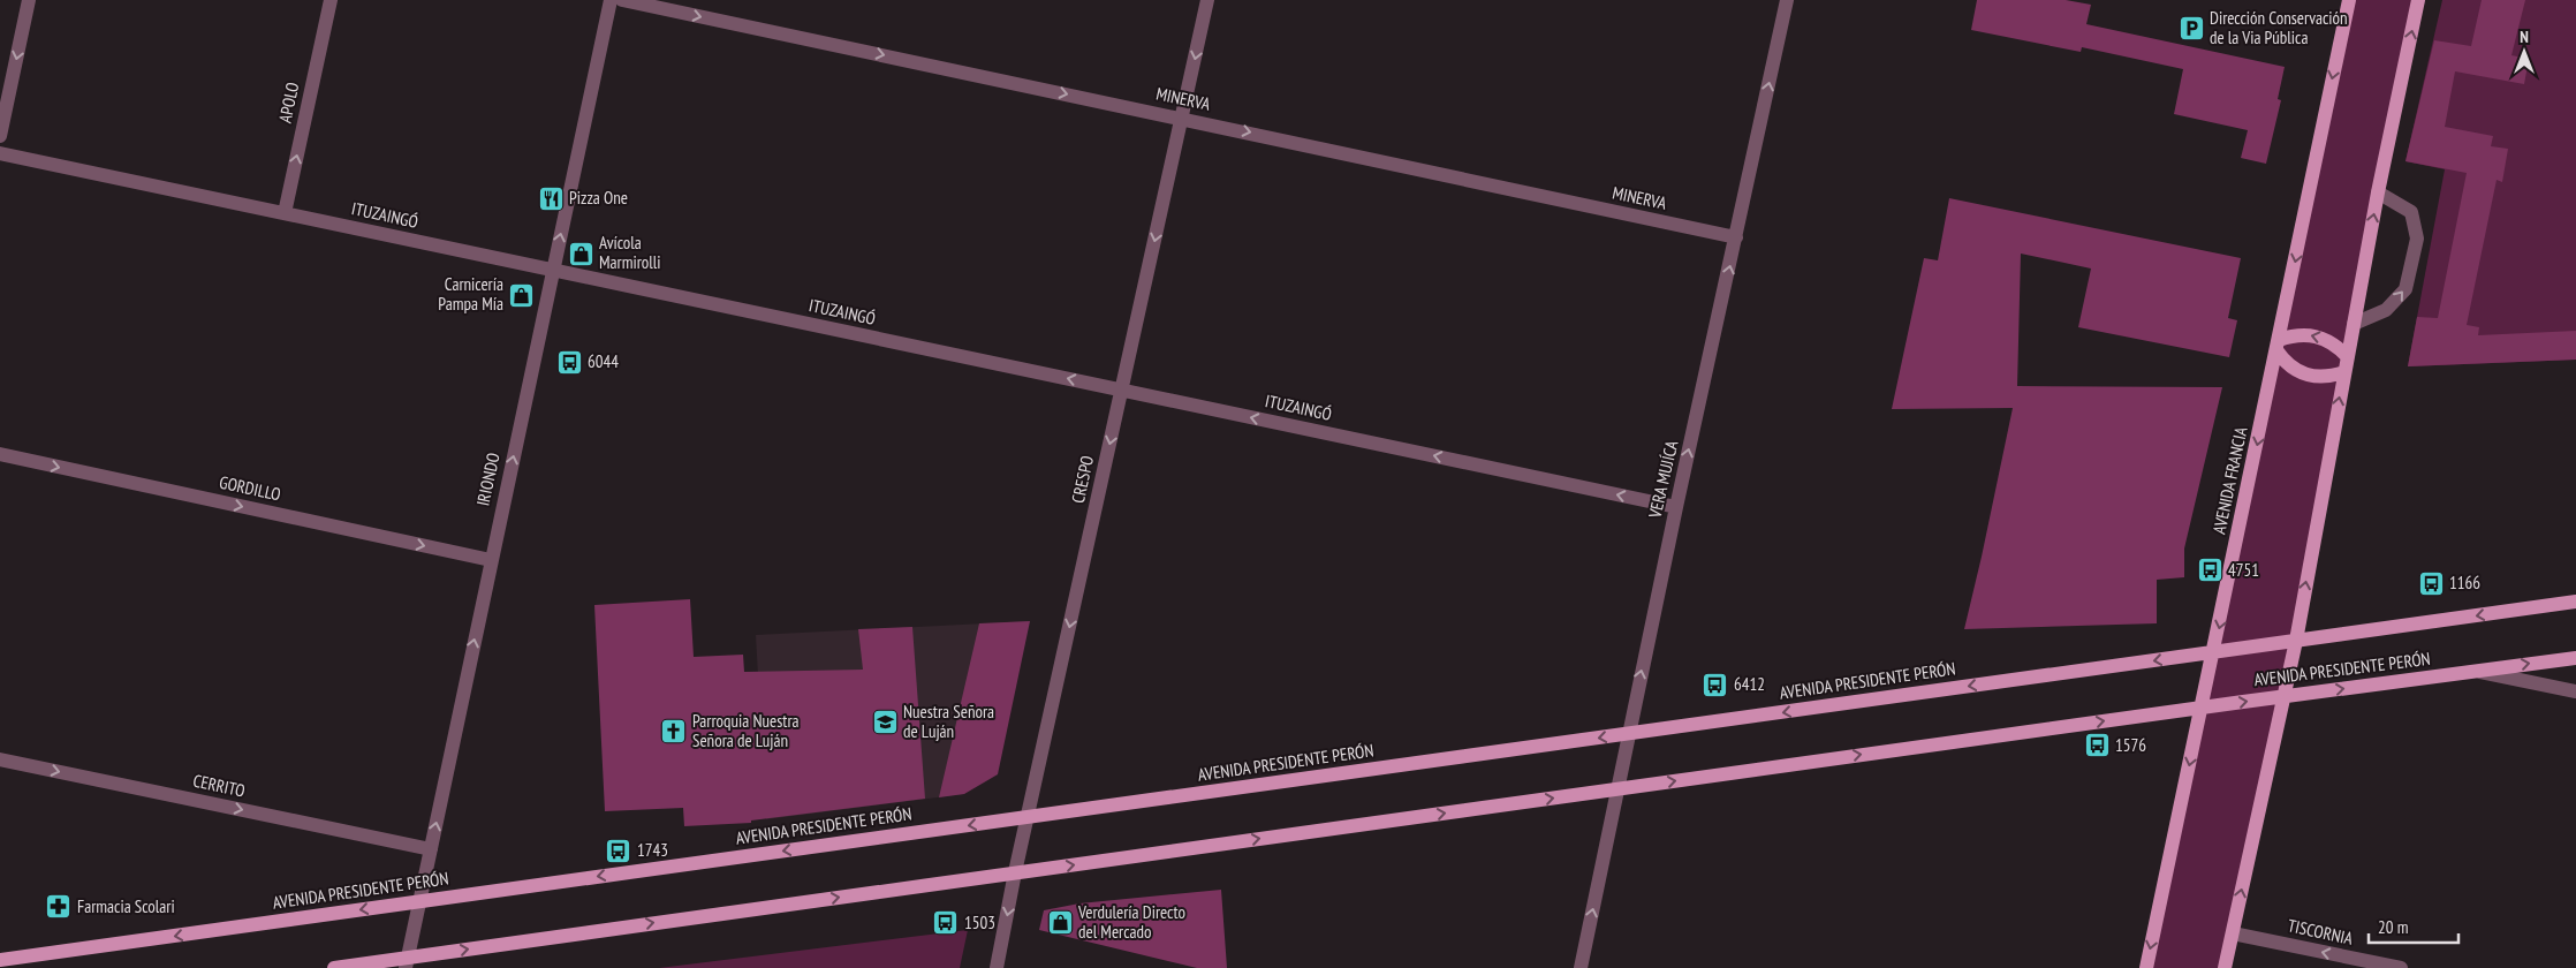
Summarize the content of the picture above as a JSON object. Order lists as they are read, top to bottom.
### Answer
{
  "streets": {
    "main road": ["AVENIDA FRANCIA", "AVENIDA PRESIDENTE PERÓN"],
    "street": [
      "MINERVA",
      "APOLO",
      "ITUZAINGÓ",
      "IRIONDO",
      "CRESPO",
      "VERA MUJÍCA",
      "GORDILLO",
      "CERRITO",
      "TISCORNIA"
    ]
  },
  "crossings": [
    ["MINERVA", "CRESPO"],
    ["MINERVA", "VERA MUJÍCA"],
    ["APOLO", "ITUZAINGÓ"],
    ["ITUZAINGÓ", "IRIONDO"],
    ["ITUZAINGÓ", "CRESPO"],
    ["ITUZAINGÓ", "VERA MUJÍCA"],
    ["IRIONDO", "GORDILLO"],
    ["IRIONDO", "AVENIDA PRESIDENTE PERÓN"],
    ["IRIONDO", "CERRITO"],
    ["CRESPO", "AVENIDA PRESIDENTE PERÓN"],
    ["VERA MUJÍCA", "AVENIDA PRESIDENTE PERÓN"],
    ["AVENIDA FRANCIA", "AVENIDA PRESIDENTE PERÓN"]
  ],
  "one_way": [
    "MINERVA",
    "APOLO",
    "ITUZAINGÓ",
    "IRIONDO",
    "CRESPO",
    "VERA MUJÍCA",
    "GORDILLO",
    "CERRITO",
    "TISCORNIA"
  ],
  "places": {
    "parking": ["Dirección Conservación de la Via Pública"],
    "restaurant": ["Pizza One"],
    "shop": ["Avícola Marmirolli", "Carnicería Pampa Mía", "Verdulería Directo del Mercado"],
    "bus stop": [
      "6044",
      "4751",
      "1166",
      "6412",
      "1576",
      "1743",
      "1503"
    ],
    "school or university": ["Nuestra Señora de Luján"],
    "church": ["Parroquia Nuestra Señora de Luján"],
    "pharmacy": ["Farmacia Scolari"]
  },
  "scale_bar": "20 m",
  "north": "top"
}
